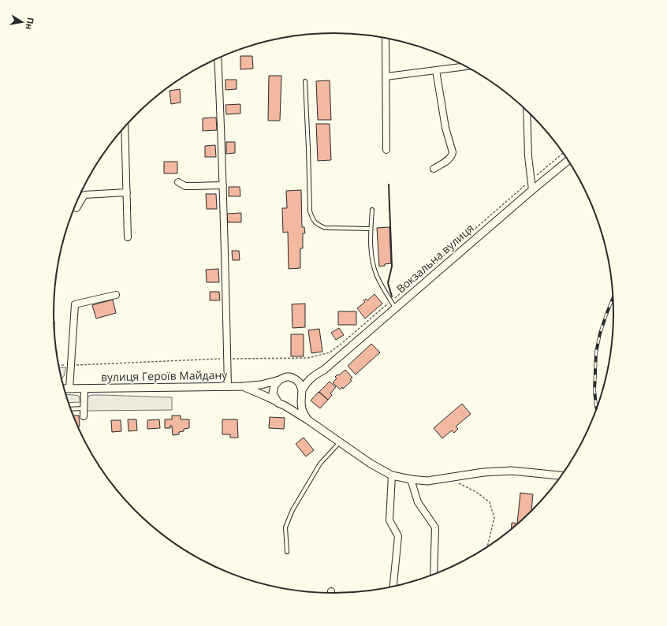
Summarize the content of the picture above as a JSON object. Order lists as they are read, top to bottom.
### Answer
{
  "streets": {
    "street": ["Вокзальна вулиця", "вулиця Героїв Майдану"]
  },
  "crossings": [
    ["Вокзальна вулиця", "вулиця Героїв Майдану"]
  ],
  "north": "right"
}
